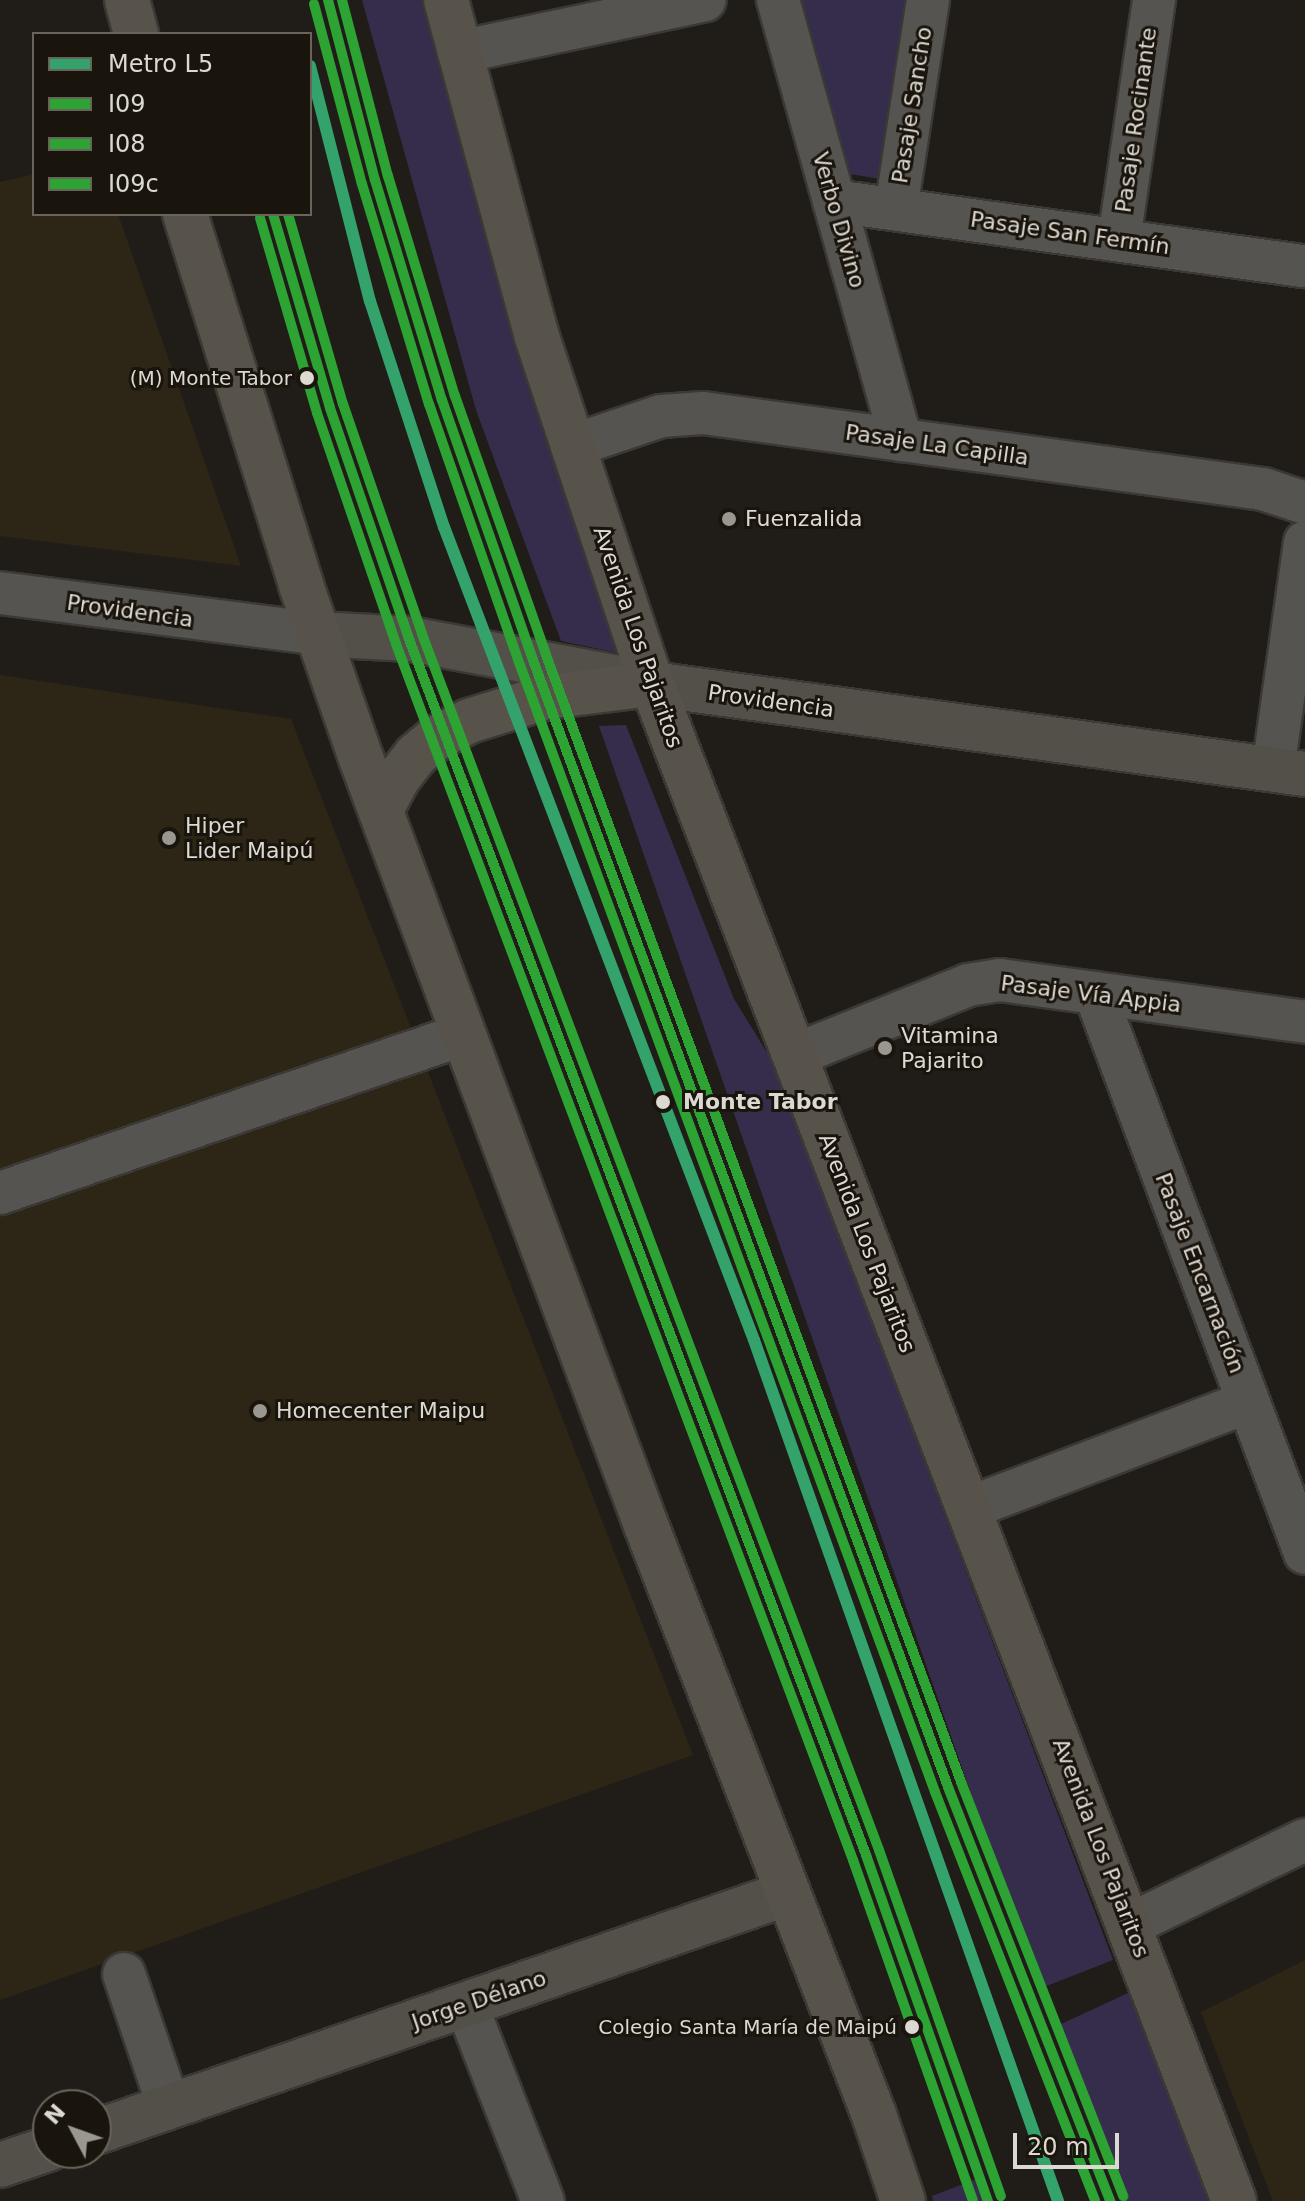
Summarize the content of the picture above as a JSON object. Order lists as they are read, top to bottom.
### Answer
{
  "streets": {
    "main road": ["Avenida Los Pajaritos"],
    "street": [
      "Pasaje Sancho",
      "Pasaje Rocinante",
      "Verbo Divino",
      "Pasaje San Fermín",
      "Pasaje La Capilla",
      "Providencia",
      "Pasaje Vía Appia",
      "Pasaje Encarnación",
      "Jorge Délano"
    ]
  },
  "crossings": [
    ["Pasaje Sancho", "Pasaje San Fermín"],
    ["Pasaje Rocinante", "Pasaje San Fermín"],
    ["Verbo Divino", "Pasaje San Fermín"],
    ["Verbo Divino", "Pasaje La Capilla"],
    ["Pasaje La Capilla", "Avenida Los Pajaritos"],
    ["Providencia", "Avenida Los Pajaritos"],
    ["Avenida Los Pajaritos", "Pasaje Vía Appia"],
    ["Pasaje Vía Appia", "Pasaje Encarnación"]
  ],
  "places": [
    "(M) Monte Tabor",
    "Fuenzalida",
    "Hiper Lider Maipú",
    "Vitamina Pajarito",
    "Monte Tabor",
    "Homecenter Maipu",
    "Colegio Santa María de Maipú"
  ],
  "lines": [
    "transit line I09",
    "transit line I09c",
    "transit line I08",
    "metro line L5"
  ],
  "legend": [
    "Metro L5",
    "I09",
    "I08",
    "I09c"
  ],
  "scale_bar": "20 m",
  "north": "top left"
}
